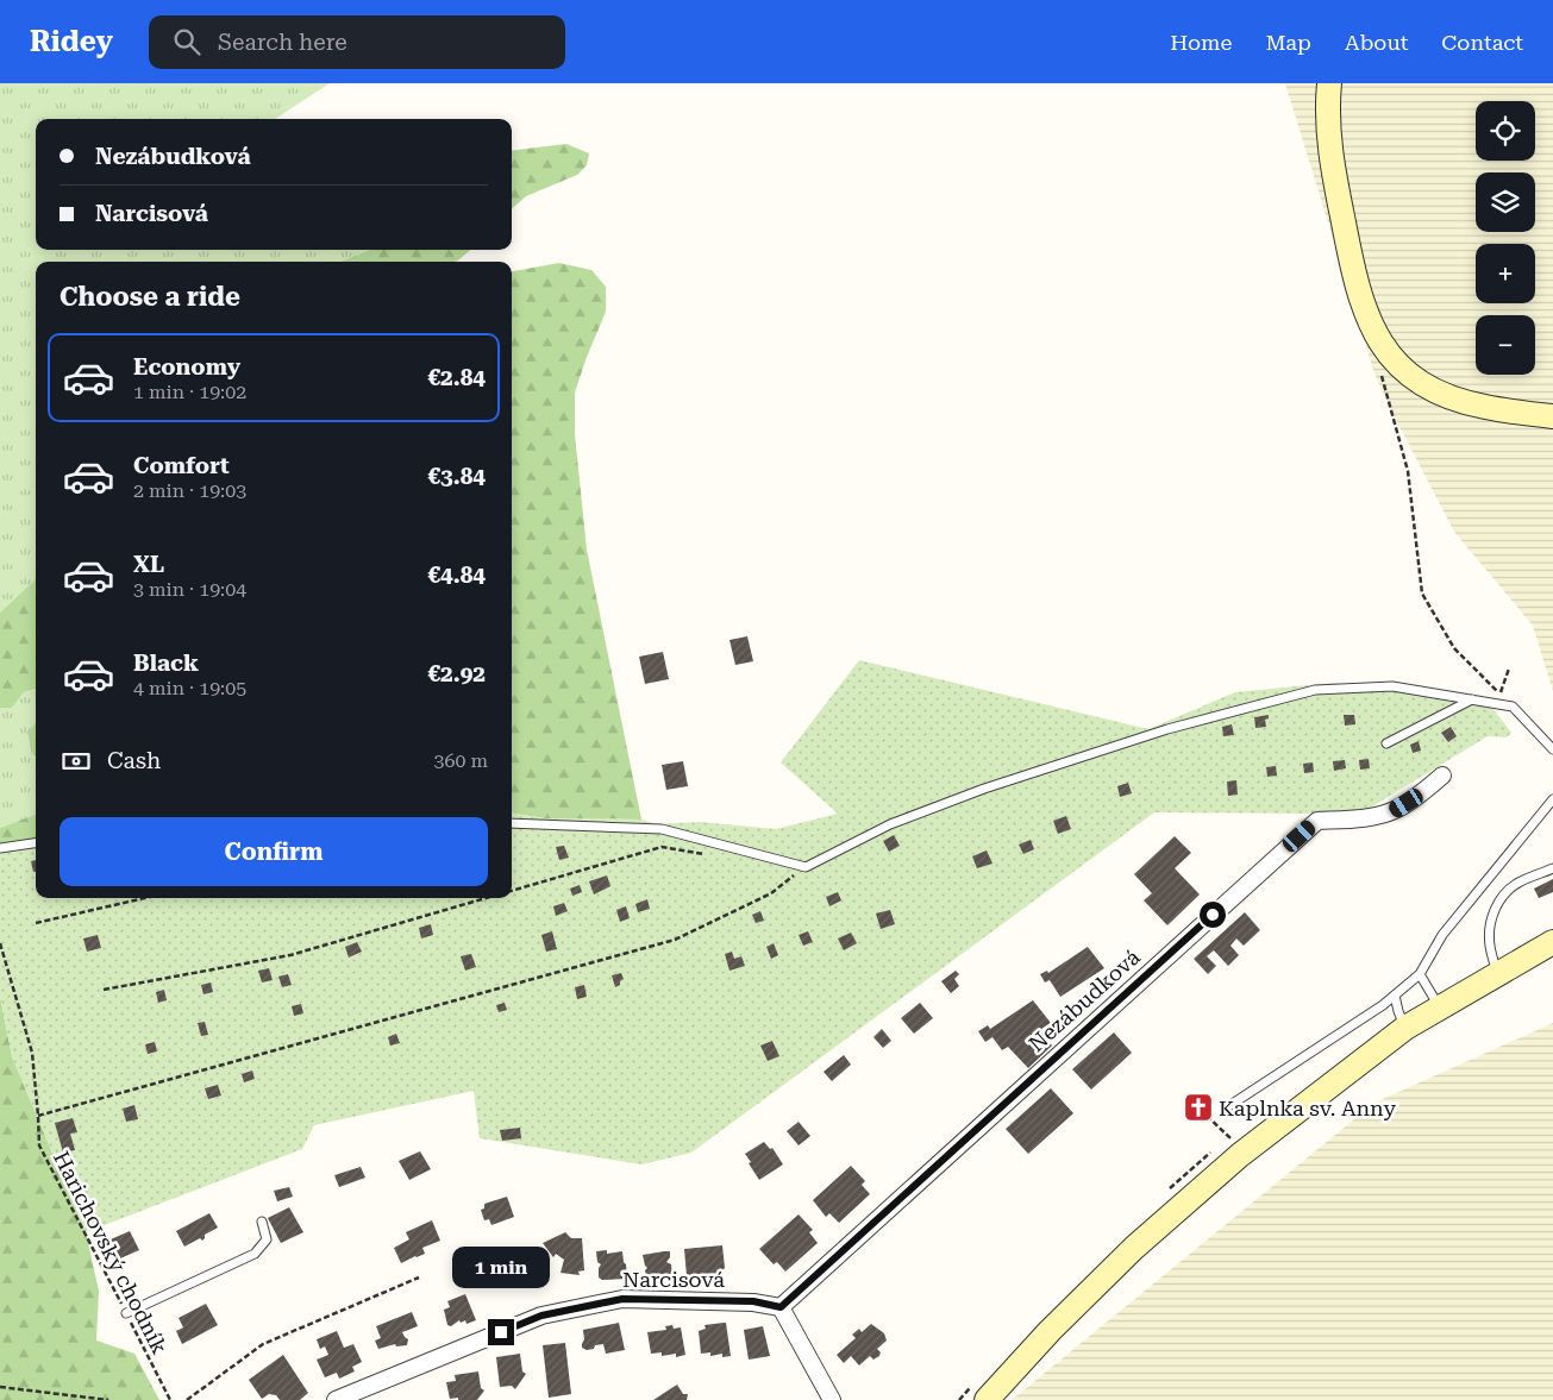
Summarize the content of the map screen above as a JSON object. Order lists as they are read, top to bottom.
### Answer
{
  "streets": {
    "street": ["Nezábudková", "Narcisová"],
    "path": ["Harichovský chodník"]
  },
  "crossings": [
    ["Nezábudková", "Narcisová"]
  ],
  "places": {
    "church": ["Kaplnka sv. Anny"]
  },
  "page": {
    "header": "Ridey",
    "search": "Search here",
    "nav": [
      "Home",
      "Map",
      "About",
      "Contact"
    ],
    "map_buttons": ["+", "−"],
    "banner": ["Nezábudková", "Narcisová"],
    "heading": "Choose a ride",
    "list": [
      {
        "name": "Economy",
        "note": "1 min · 19:02",
        "value": "€2.84"
      },
      {
        "name": "Comfort",
        "note": "2 min · 19:03",
        "value": "€3.84"
      },
      {
        "name": "XL",
        "note": "3 min · 19:04",
        "value": "€4.84"
      },
      {
        "name": "Black",
        "note": "4 min · 19:05",
        "value": "€2.92"
      }
    ],
    "pay": ["Cash", "360 m"],
    "buttons": "Confirm",
    "bubble": "1 min"
  }
}
